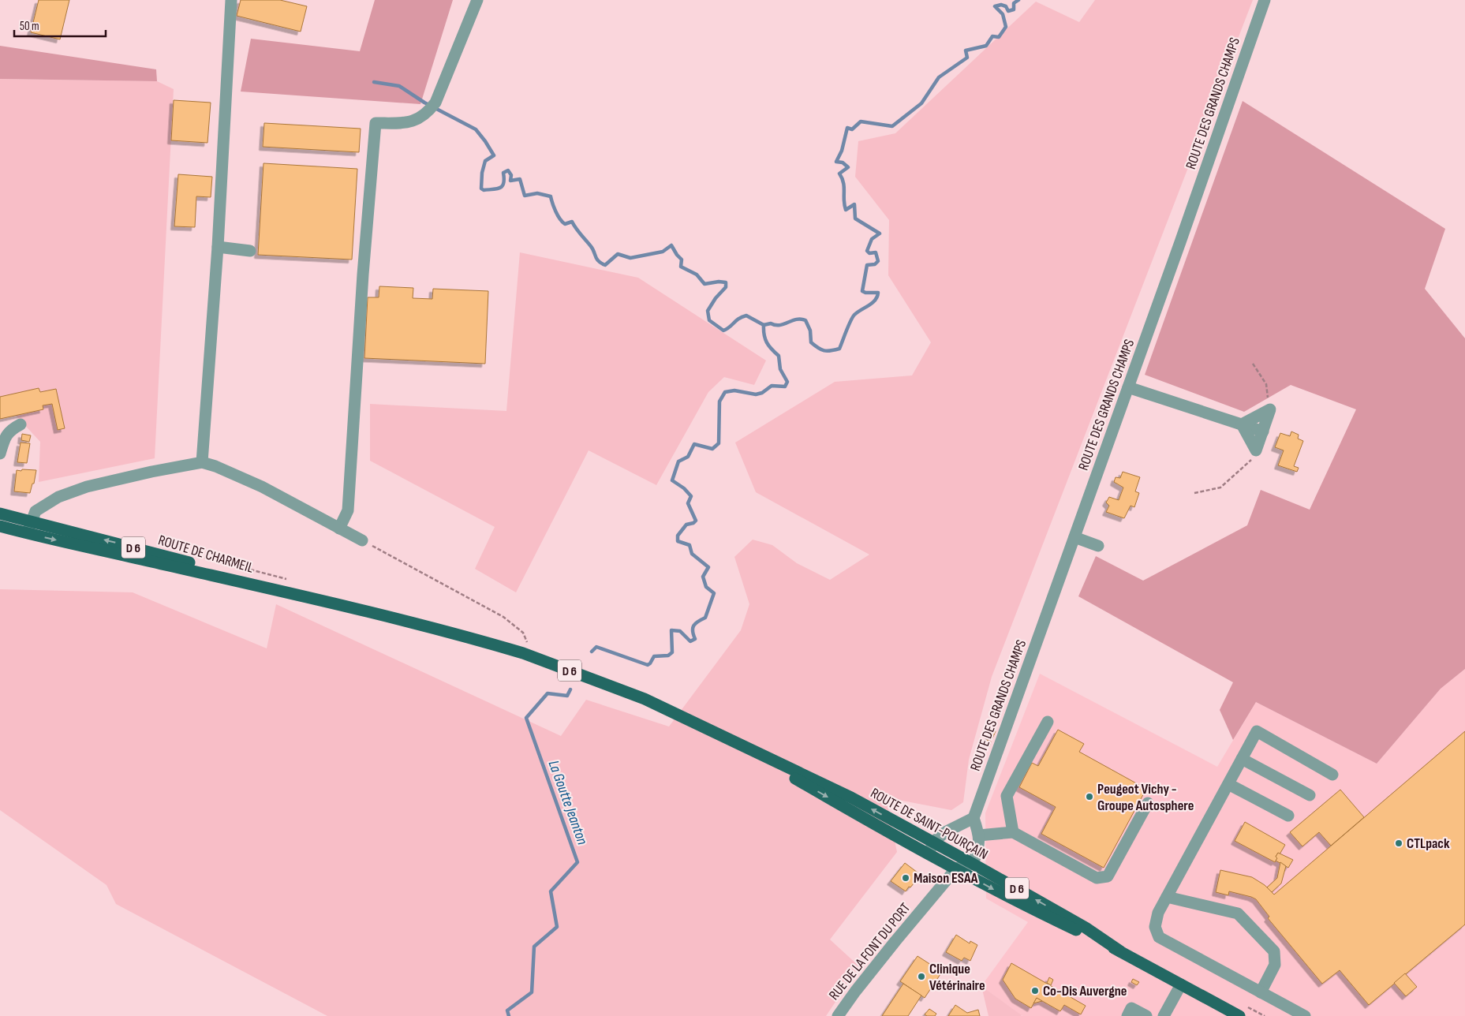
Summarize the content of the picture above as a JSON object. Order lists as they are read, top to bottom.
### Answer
{
  "streets": {
    "main road": ["D 6", "ROUTE DE CHARMEIL", "ROUTE DE SAINT-POURÇAIN"],
    "street": ["ROUTE DES GRANDS CHAMPS", "RUE DE LA FONT DU PORT"]
  },
  "crossings": [
    ["ROUTE DE CHARMEIL", "ROUTE DE SAINT-POURÇAIN"],
    ["ROUTE DE SAINT-POURÇAIN", "RUE DE LA FONT DU PORT"]
  ],
  "water": ["La Goutte Jeanton"],
  "places": [
    "Peugeot Vichy - Groupe Autosphere",
    "CTLpack",
    "Maison ESAA",
    "Clinique Vétérinaire",
    "Co-Dis Auvergne"
  ],
  "scale_bar": "50 m"
}
